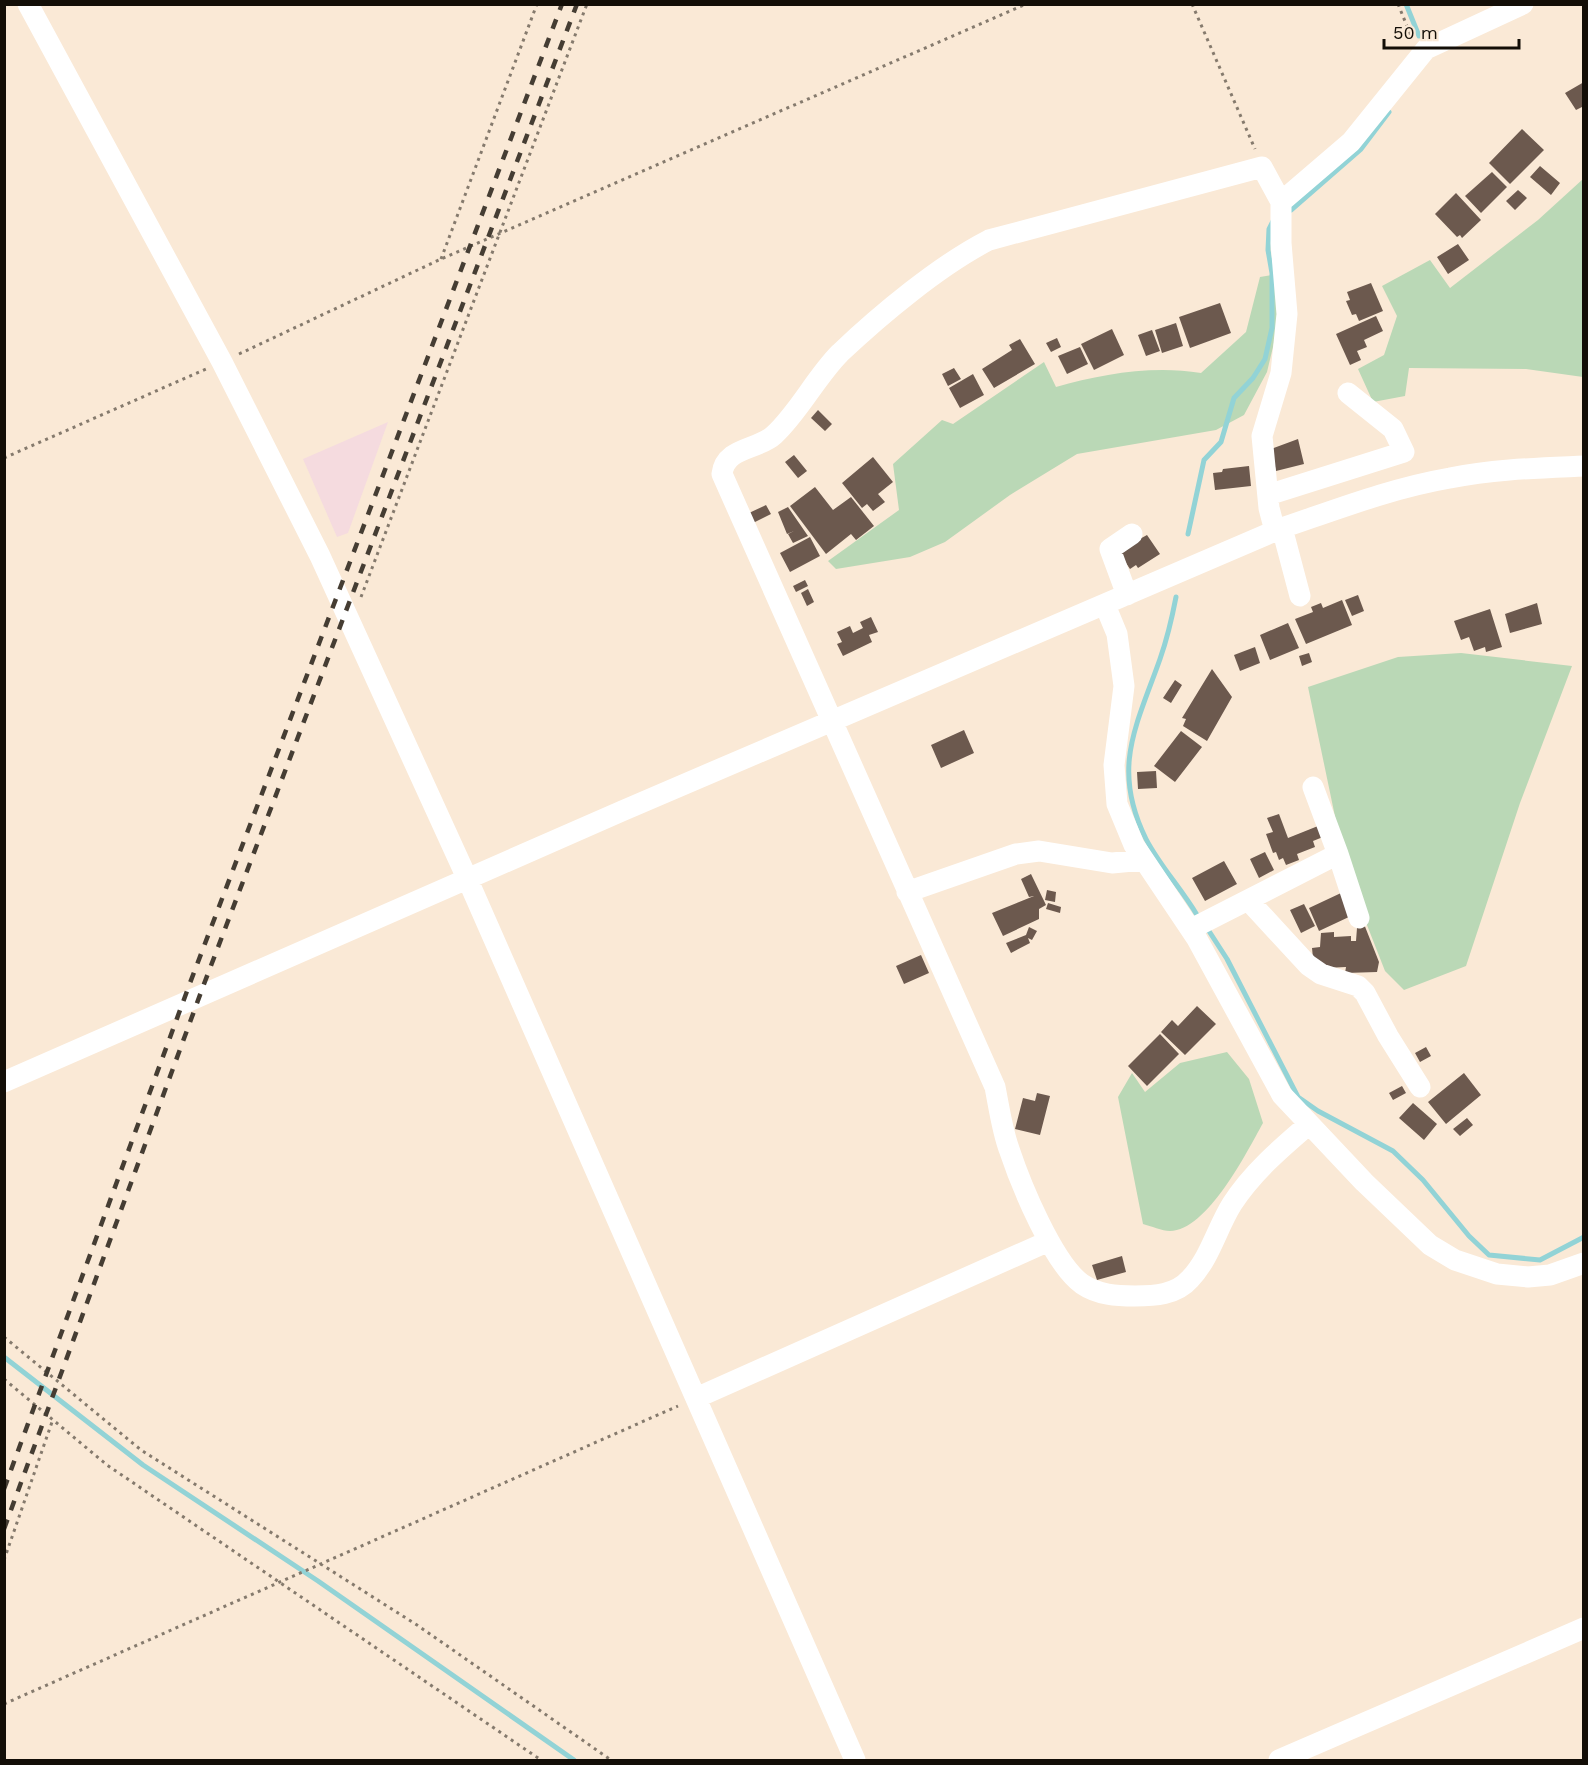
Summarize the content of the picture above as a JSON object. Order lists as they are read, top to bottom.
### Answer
{
  "scale_bar": "50 m"
}
